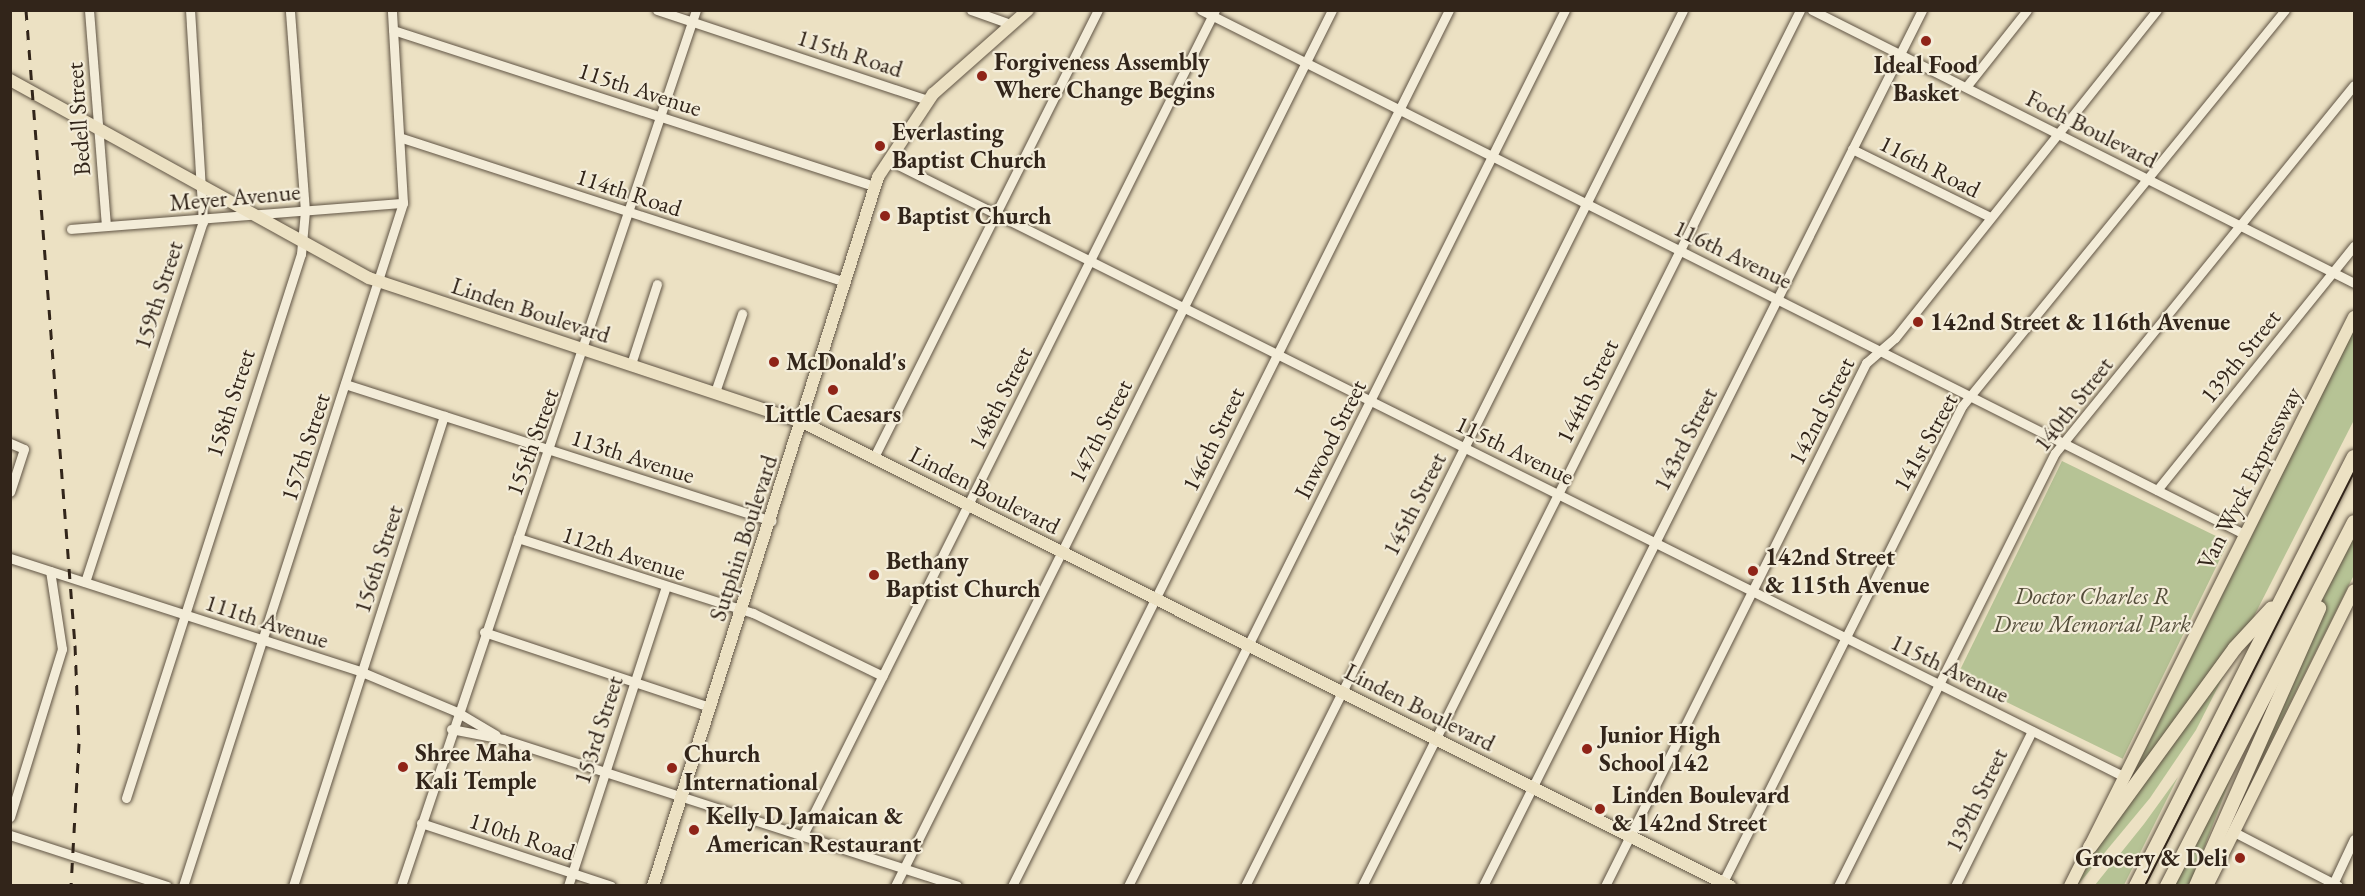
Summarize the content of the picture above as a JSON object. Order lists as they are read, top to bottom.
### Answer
{
  "streets": {
    "main road": ["Linden Boulevard", "Van Wyck Expressway", "Sutphin Boulevard"],
    "street": [
      "115th Road",
      "115th Avenue",
      "Bedell Street",
      "Foch Boulevard",
      "116th Road",
      "114th Road",
      "Meyer Avenue",
      "116th Avenue",
      "159th Street",
      "139th Street",
      "144th Street",
      "148th Street",
      "158th Street",
      "140th Street",
      "142nd Street",
      "147th Street",
      "146th Street",
      "Inwood Street",
      "143rd Street",
      "155th Street",
      "141st Street",
      "157th Street",
      "113th Avenue",
      "145th Street",
      "112th Avenue",
      "156th Street",
      "111th Avenue",
      "153rd Street",
      "110th Road"
    ]
  },
  "crossings": [
    ["115th Road", "155th Street"],
    ["115th Road", "Sutphin Boulevard"],
    ["115th Avenue", "139th Street"],
    ["115th Avenue", "144th Street"],
    ["115th Avenue", "148th Street"],
    ["115th Avenue", "140th Street"],
    ["115th Avenue", "142nd Street"],
    ["115th Avenue", "147th Street"],
    ["115th Avenue", "146th Street"],
    ["115th Avenue", "Inwood Street"],
    ["115th Avenue", "143rd Street"],
    ["115th Avenue", "155th Street"],
    ["115th Avenue", "141st Street"],
    ["115th Avenue", "157th Street"],
    ["115th Avenue", "Van Wyck Expressway"],
    ["115th Avenue", "145th Street"],
    ["115th Avenue", "Sutphin Boulevard"],
    ["Bedell Street", "Meyer Avenue"],
    ["Bedell Street", "Linden Boulevard"],
    ["Foch Boulevard", "139th Street"],
    ["Foch Boulevard", "140th Street"],
    ["Foch Boulevard", "142nd Street"],
    ["Foch Boulevard", "143rd Street"],
    ["Foch Boulevard", "141st Street"],
    ["116th Road", "142nd Street"],
    ["116th Road", "143rd Street"],
    ["114th Road", "155th Street"],
    ["114th Road", "157th Street"],
    ["114th Road", "Sutphin Boulevard"],
    ["Meyer Avenue", "159th Street"],
    ["Meyer Avenue", "Linden Boulevard"],
    ["Meyer Avenue", "158th Street"],
    ["Meyer Avenue", "157th Street"],
    ["116th Avenue", "139th Street"],
    ["116th Avenue", "144th Street"],
    ["116th Avenue", "148th Street"],
    ["116th Avenue", "140th Street"],
    ["116th Avenue", "142nd Street"],
    ["116th Avenue", "147th Street"],
    ["116th Avenue", "146th Street"],
    ["116th Avenue", "Inwood Street"],
    ["116th Avenue", "143rd Street"],
    ["116th Avenue", "141st Street"],
    ["116th Avenue", "Van Wyck Expressway"],
    ["116th Avenue", "145th Street"],
    ["159th Street", "Linden Boulevard"],
    ["159th Street", "111th Avenue"],
    ["Linden Boulevard", "144th Street"],
    ["Linden Boulevard", "148th Street"],
    ["Linden Boulevard", "158th Street"],
    ["Linden Boulevard", "142nd Street"],
    ["Linden Boulevard", "147th Street"],
    ["Linden Boulevard", "146th Street"],
    ["Linden Boulevard", "Inwood Street"],
    ["Linden Boulevard", "143rd Street"],
    ["Linden Boulevard", "155th Street"],
    ["Linden Boulevard", "141st Street"],
    ["Linden Boulevard", "157th Street"],
    ["Linden Boulevard", "145th Street"],
    ["Linden Boulevard", "Sutphin Boulevard"],
    ["148th Street", "112th Avenue"],
    ["148th Street", "111th Avenue"],
    ["158th Street", "111th Avenue"],
    ["147th Street", "111th Avenue"],
    ["155th Street", "113th Avenue"],
    ["155th Street", "112th Avenue"],
    ["155th Street", "111th Avenue"],
    ["155th Street", "110th Road"],
    ["157th Street", "113th Avenue"],
    ["157th Street", "111th Avenue"],
    ["113th Avenue", "Sutphin Boulevard"],
    ["113th Avenue", "156th Street"],
    ["Sutphin Boulevard", "112th Avenue"],
    ["Sutphin Boulevard", "111th Avenue"],
    ["112th Avenue", "153rd Street"],
    ["156th Street", "111th Avenue"],
    ["111th Avenue", "153rd Street"],
    ["153rd Street", "110th Road"]
  ],
  "parks": ["Doctor Charles R Drew Memorial Park"],
  "places": [
    "Ideal Food Basket",
    "Forgiveness Assembly Where Change Begins",
    "Everlasting Baptist Church",
    "Baptist Church",
    "142nd Street & 116th Avenue",
    "McDonald's",
    "Little Caesars",
    "142nd Street & 115th Avenue",
    "Bethany Baptist Church",
    "Junior High School 142",
    "Shree Maha Kali Temple",
    "Church International",
    "Linden Boulevard & 142nd Street",
    "Kelly D Jamaican & American Restaurant",
    "Grocery & Deli"
  ]
}
